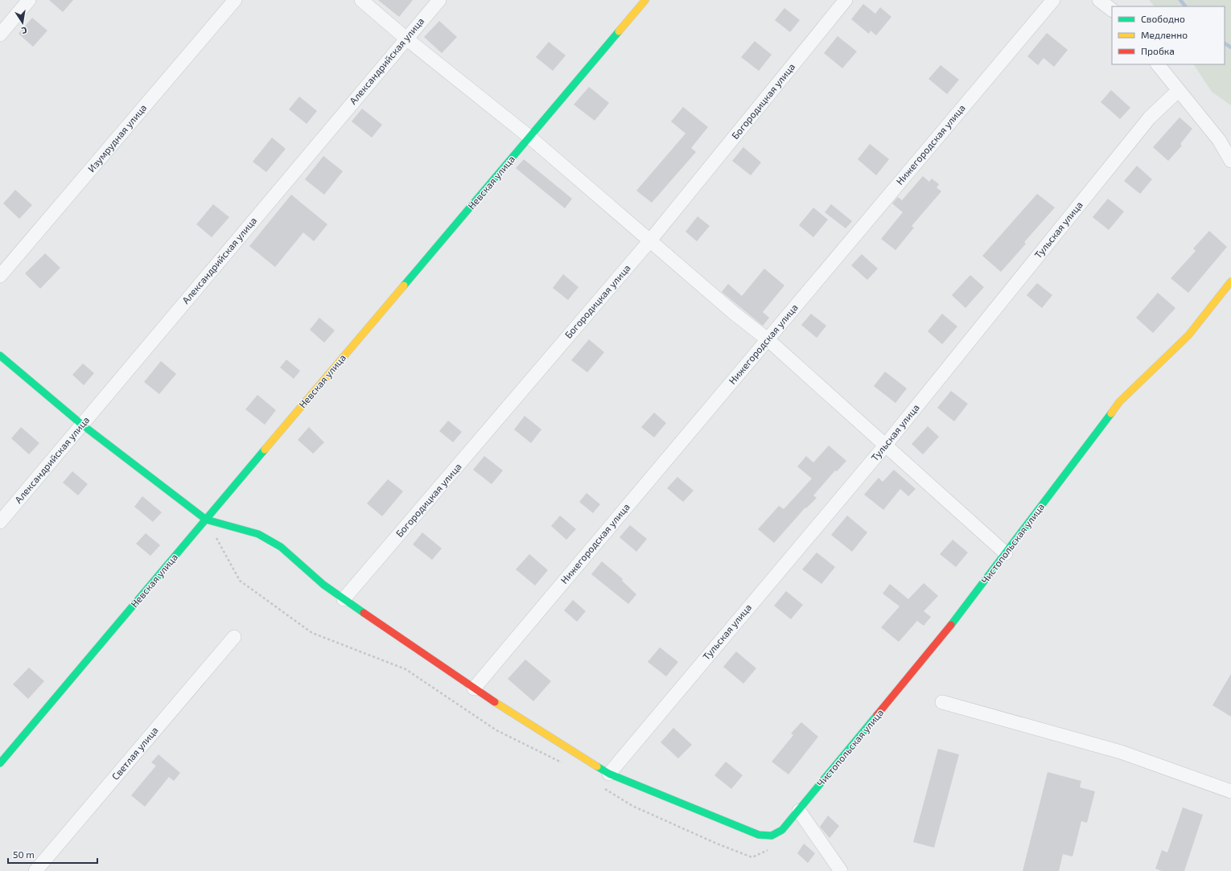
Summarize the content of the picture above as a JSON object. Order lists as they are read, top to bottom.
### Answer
{
  "streets": {
    "street": [
      "Александрийская улица",
      "Богородицкая улица",
      "Изумрудная улица",
      "Нижегородская улица",
      "Невская улица",
      "Тульская улица",
      "Чистопольская улица",
      "Светлая улица"
    ]
  },
  "legend": ["Свободно", "Медленно", "Пробка"],
  "scale_bar": "50 m",
  "north": "bottom"
}
